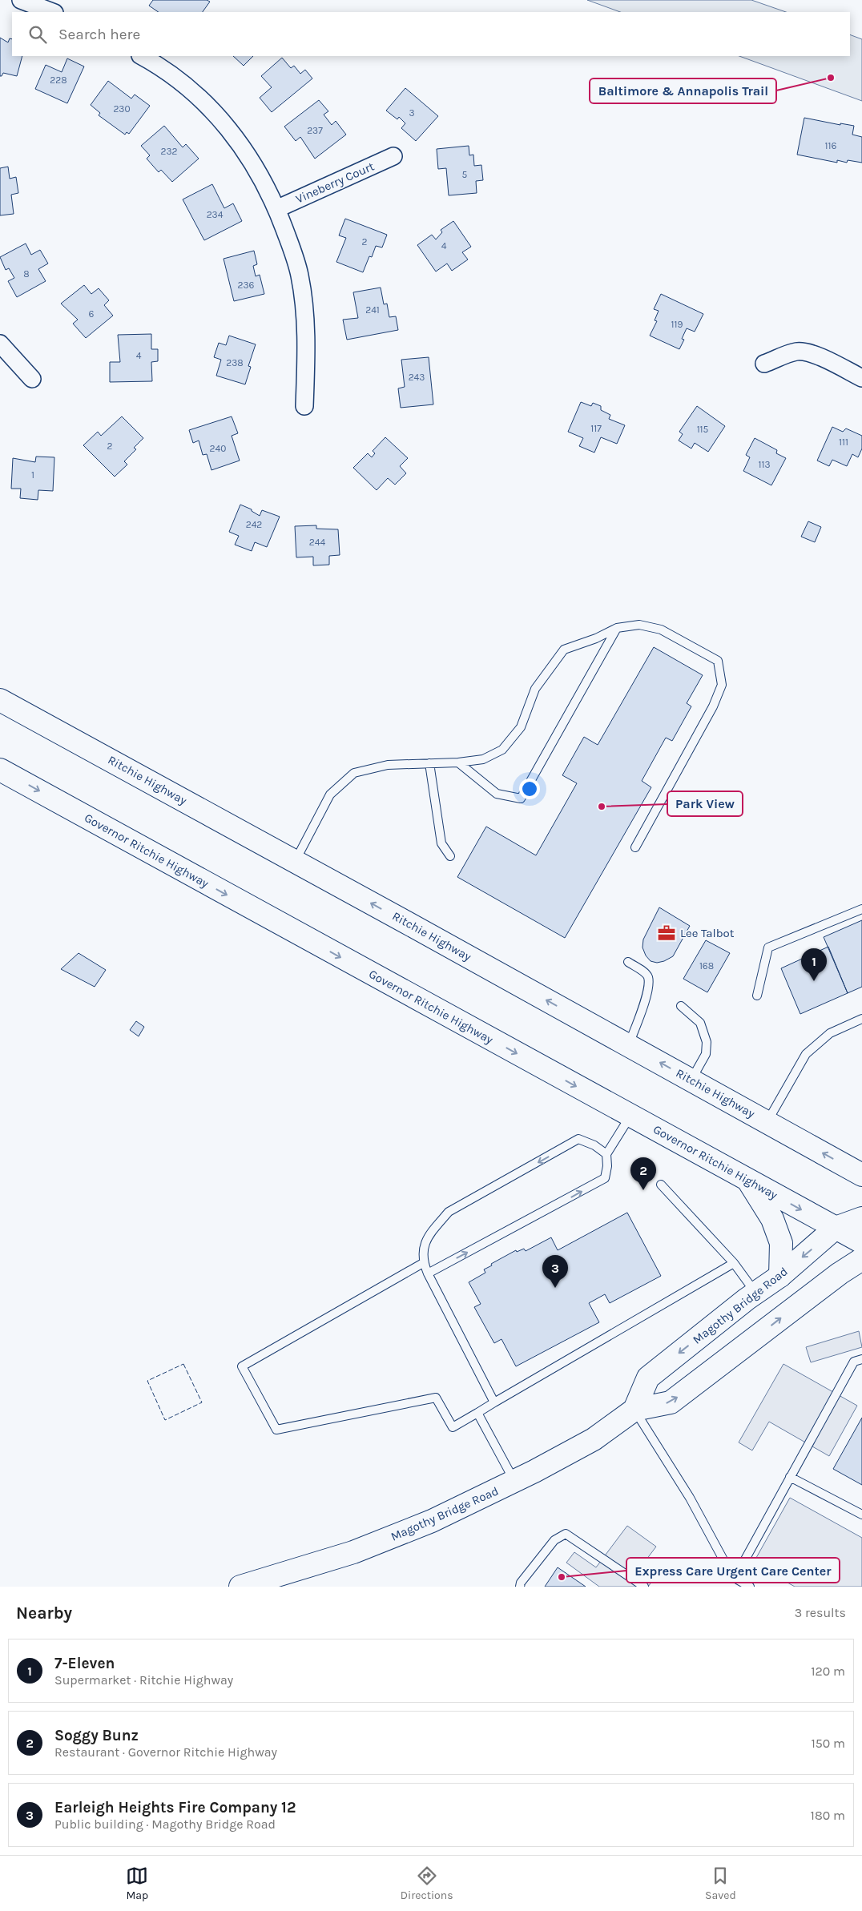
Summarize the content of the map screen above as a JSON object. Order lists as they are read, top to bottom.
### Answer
{
  "streets": {
    "main road": ["Ritchie Highway", "Governor Ritchie Highway", "Magothy Bridge Road"],
    "street": ["Vineberry Court"]
  },
  "crossings": [
    ["Governor Ritchie Highway", "Magothy Bridge Road"]
  ],
  "one_way": ["Ritchie Highway", "Governor Ritchie Highway"],
  "places": {
    "other": ["Baltimore & Annapolis Trail", "Park View", "Express Care Urgent Care Center"],
    "office": ["Lee Talbot"]
  },
  "house_numbers": [
    "228",
    "230",
    "3",
    "237",
    "116",
    "232",
    "5",
    "234",
    "2",
    "4",
    "8",
    "236",
    "241",
    "6",
    "119",
    "4",
    "238",
    "243",
    "117",
    "115",
    "111",
    "2",
    "240",
    "113",
    "1",
    "242",
    "244",
    "168"
  ],
  "page": {
    "search": "Search here",
    "pins": ["1", "2", "3"],
    "heading": ["Nearby", "3 results"],
    "list": [
      {
        "mark": "1",
        "name": "7-Eleven",
        "note": "Supermarket · Ritchie Highway",
        "value": "120 m"
      },
      {
        "mark": "2",
        "name": "Soggy Bunz",
        "note": "Restaurant · Governor Ritchie Highway",
        "value": "150 m"
      },
      {
        "mark": "3",
        "name": "Earleigh Heights Fire Company 12",
        "note": "Public building · Magothy Bridge Road",
        "value": "180 m"
      }
    ],
    "nav": ["Map", "Directions", "Saved"]
  }
}
